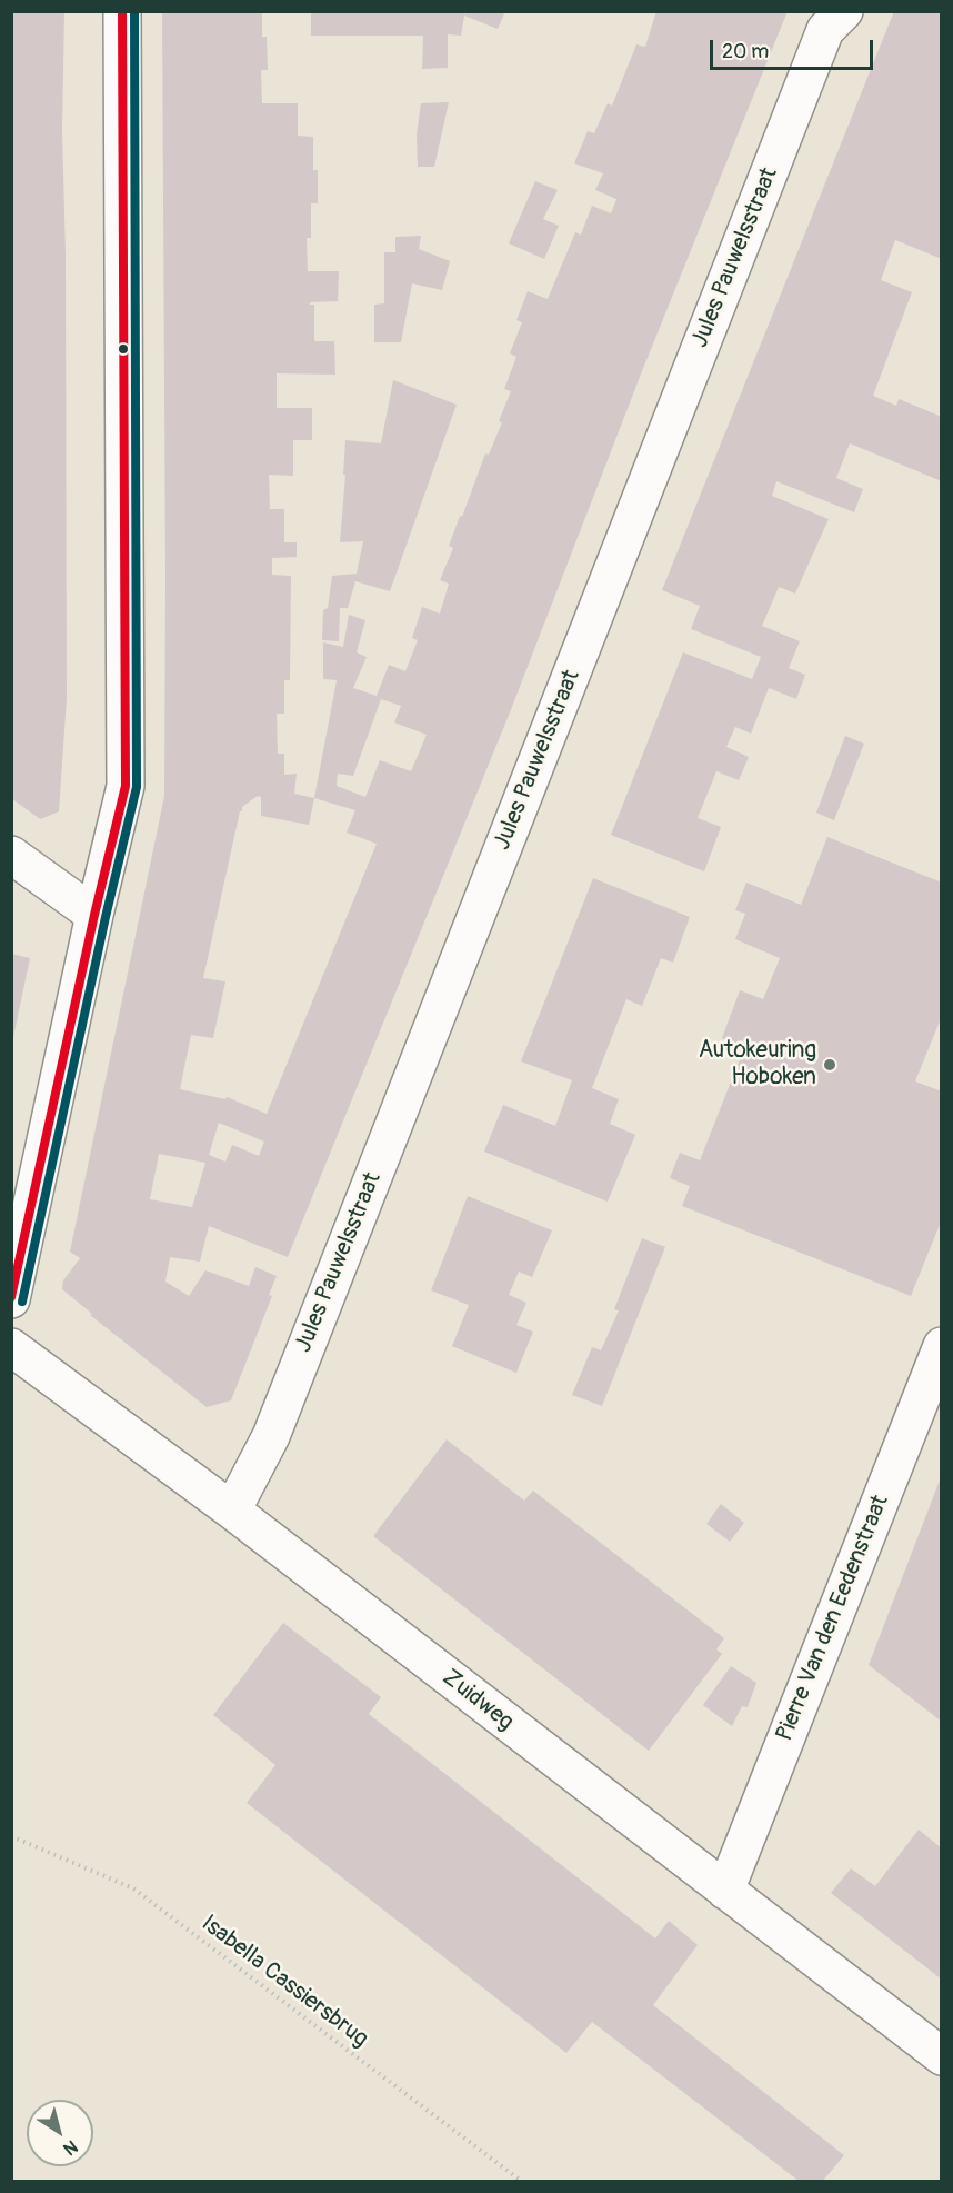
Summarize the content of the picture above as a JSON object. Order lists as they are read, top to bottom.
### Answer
{
  "streets": {
    "street": ["Jules Pauwelsstraat", "Pierre Van den Eedenstraat", "Zuidweg"],
    "path": ["Isabella Cassiersbrug"]
  },
  "crossings": [
    ["Jules Pauwelsstraat", "Zuidweg"],
    ["Pierre Van den Eedenstraat", "Zuidweg"]
  ],
  "places": ["Autokeuring Hoboken"],
  "scale_bar": "20 m",
  "north": "bottom right"
}
